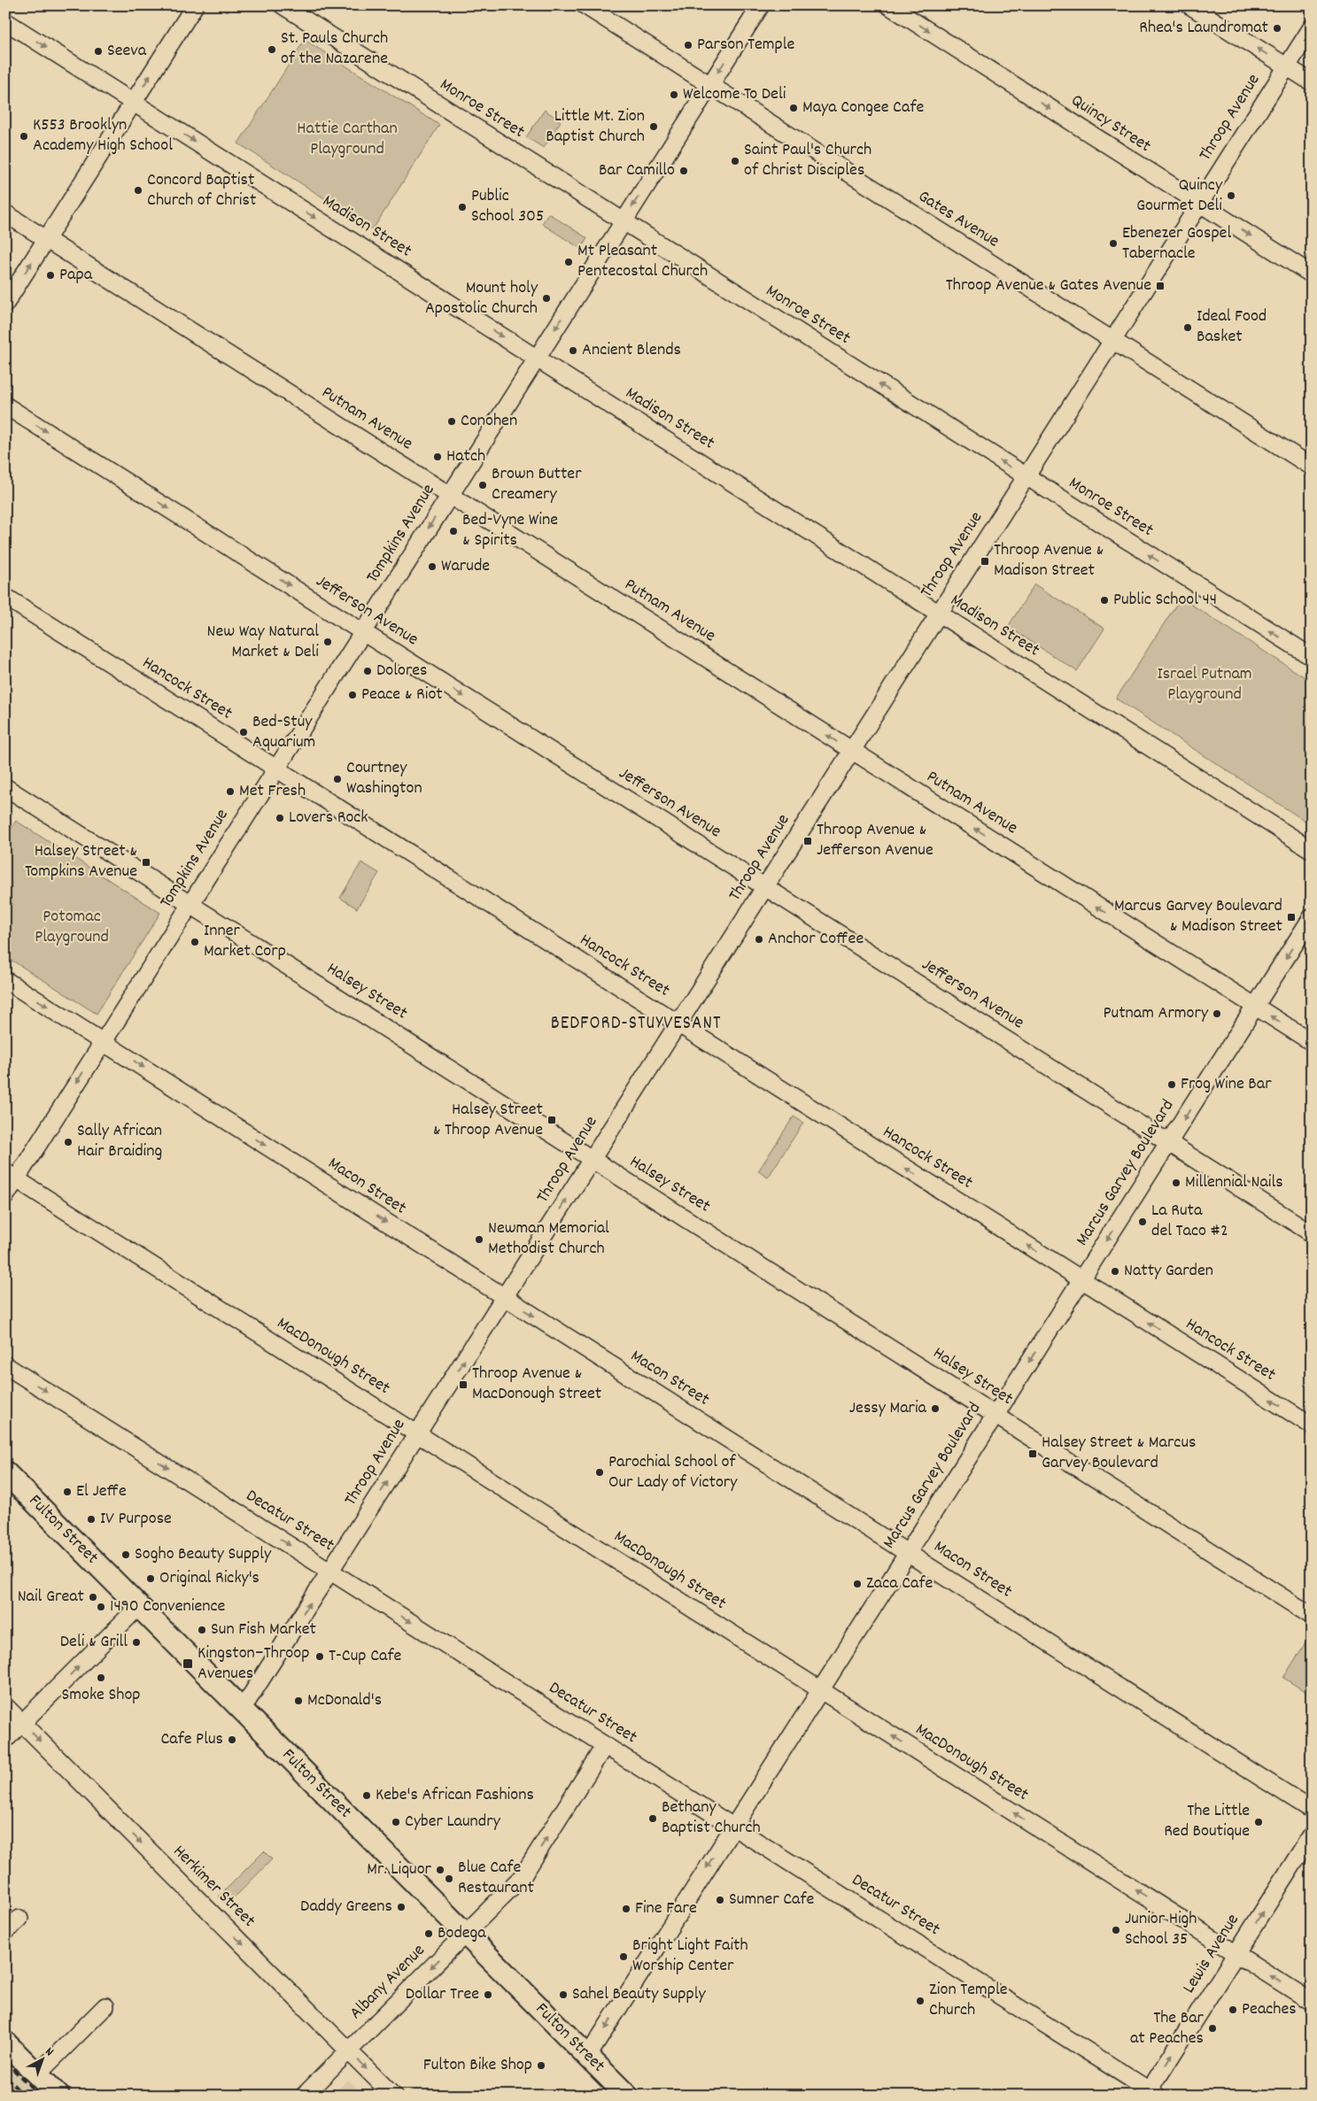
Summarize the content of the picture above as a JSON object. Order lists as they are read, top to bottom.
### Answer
{
  "streets": {
    "main road": ["Fulton Street"],
    "street": [
      "Monroe Street",
      "Throop Avenue",
      "Quincy Street",
      "Gates Avenue",
      "Madison Street",
      "Putnam Avenue",
      "Tompkins Avenue",
      "Jefferson Avenue",
      "Hancock Street",
      "Halsey Street",
      "Marcus Garvey Boulevard",
      "Macon Street",
      "MacDonough Street",
      "Decatur Street",
      "Herkimer Street",
      "Lewis Avenue",
      "Albany Avenue"
    ]
  },
  "crossings": [
    ["Monroe Street", "Throop Avenue"],
    ["Monroe Street", "Tompkins Avenue"],
    ["Throop Avenue", "Quincy Street"],
    ["Throop Avenue", "Gates Avenue"],
    ["Throop Avenue", "Madison Street"],
    ["Throop Avenue", "Putnam Avenue"],
    ["Throop Avenue", "Jefferson Avenue"],
    ["Throop Avenue", "Hancock Street"],
    ["Throop Avenue", "Halsey Street"],
    ["Throop Avenue", "Macon Street"],
    ["Throop Avenue", "MacDonough Street"],
    ["Throop Avenue", "Decatur Street"],
    ["Throop Avenue", "Fulton Street"],
    ["Gates Avenue", "Tompkins Avenue"],
    ["Madison Street", "Tompkins Avenue"],
    ["Putnam Avenue", "Tompkins Avenue"],
    ["Putnam Avenue", "Marcus Garvey Boulevard"],
    ["Tompkins Avenue", "Jefferson Avenue"],
    ["Tompkins Avenue", "Hancock Street"],
    ["Tompkins Avenue", "Halsey Street"],
    ["Tompkins Avenue", "Macon Street"],
    ["Tompkins Avenue", "MacDonough Street"],
    ["Jefferson Avenue", "Marcus Garvey Boulevard"],
    ["Hancock Street", "Marcus Garvey Boulevard"],
    ["Halsey Street", "Marcus Garvey Boulevard"],
    ["Marcus Garvey Boulevard", "Macon Street"],
    ["Marcus Garvey Boulevard", "MacDonough Street"],
    ["Marcus Garvey Boulevard", "Decatur Street"],
    ["Marcus Garvey Boulevard", "Fulton Street"],
    ["MacDonough Street", "Lewis Avenue"],
    ["Decatur Street", "Lewis Avenue"],
    ["Decatur Street", "Albany Avenue"],
    ["Fulton Street", "Albany Avenue"],
    ["Herkimer Street", "Albany Avenue"]
  ],
  "one_way": [
    "Monroe Street",
    "Quincy Street",
    "Madison Street",
    "Putnam Avenue",
    "Tompkins Avenue",
    "Jefferson Avenue",
    "Hancock Street",
    "Marcus Garvey Boulevard",
    "Macon Street",
    "MacDonough Street",
    "Decatur Street",
    "Herkimer Street",
    "Lewis Avenue"
  ],
  "districts": ["BEDFORD-STUYVESANT"],
  "parks": ["Hattie Carthan Playground", "Israel Putnam Playground", "Potomac Playground"],
  "places": {
    "other": [
      "Rhea's Laundromat",
      "Parson Temple",
      "St. Pauls Church of the Nazarene",
      "Seeva",
      "Welcome To Deli",
      "Maya Congee Cafe",
      "Little Mt. Zion Baptist Church",
      "K553 Brooklyn Academy High School",
      "Saint Paul's Church of Christ Disciples",
      "Bar Camillo",
      "Concord Baptist Church of Christ",
      "Quincy Gourmet Deli",
      "Public School 305",
      "Ebenezer Gospel Tabernacle",
      "Mt Pleasant Pentecostal Church",
      "Papa",
      "Mount holy Apostolic Church",
      "Ideal Food Basket",
      "Ancient Blends",
      "Conohen",
      "Hatch",
      "Brown Butter Creamery",
      "Bed-Vyne Wine & Spirits",
      "Warude",
      "Public School 44",
      "New Way Natural Market & Deli",
      "Dolores",
      "Peace & Riot",
      "Bed-Stuy Aquarium",
      "Courtney Washington",
      "Met Fresh",
      "Lovers Rock",
      "Anchor Coffee",
      "Inner Market Corp",
      "Putnam Armory",
      "Frog Wine Bar",
      "Sally African Hair Braiding",
      "Millennial Nails",
      "La Ruta del Taco #2",
      "Newman Memorial Methodist Church",
      "Natty Garden",
      "Jessy Maria",
      "Parochial School of Our Lady of Victory",
      "El Jeffe",
      "IV Purpose",
      "Sogho Beauty Supply",
      "Original Ricky's",
      "Zaca Cafe",
      "Nail Great",
      "1490 Convenience",
      "Sun Fish Market",
      "Deli & Grill",
      "T-Cup Cafe",
      "Smoke Shop",
      "McDonald's",
      "Cafe Plus",
      "Kebe's African Fashions",
      "Bethany Baptist Church",
      "Cyber Laundry",
      "The Little Red Boutique",
      "Mr. Liquor",
      "Blue Cafe Restaurant",
      "Sumner Cafe",
      "Daddy Greens",
      "Fine Fare",
      "Junior High School 35",
      "Bodega",
      "Bright Light Faith Worship Center",
      "Dollar Tree",
      "Sahel Beauty Supply",
      "Zion Temple Church",
      "Peaches",
      "The Bar at Peaches",
      "Fulton Bike Shop"
    ],
    "transit": [
      "Throop Avenue & Gates Avenue",
      "Throop Avenue & Madison Street",
      "Throop Avenue & Jefferson Avenue",
      "Halsey Street & Tompkins Avenue",
      "Marcus Garvey Boulevard & Madison Street",
      "Halsey Street & Throop Avenue",
      "Throop Avenue & MacDonough Street",
      "Halsey Street & Marcus Garvey Boulevard",
      "Kingston–Throop Avenues"
    ]
  },
  "north": "top right"
}
